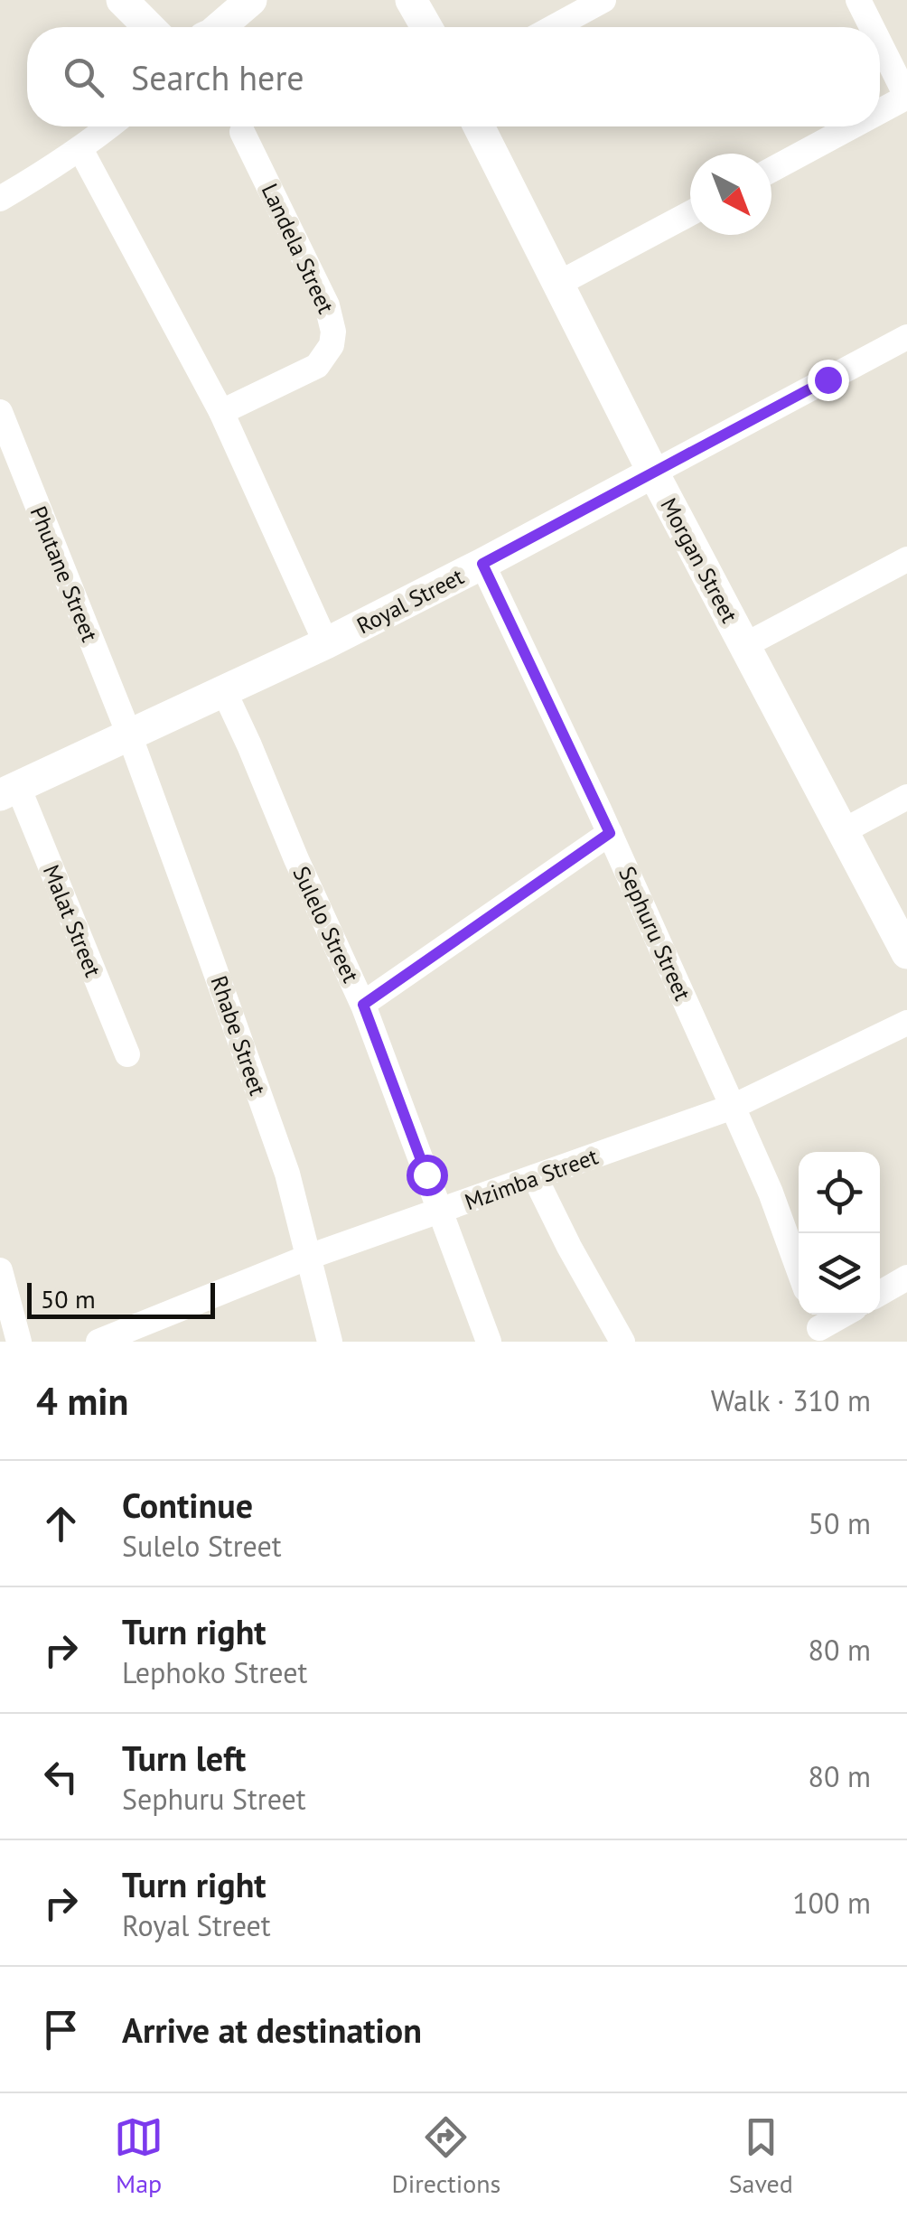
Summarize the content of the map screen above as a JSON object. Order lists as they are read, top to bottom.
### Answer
{
  "streets": {
    "street": [
      "Landela Street",
      "Morgan Street",
      "Phutane Street",
      "Royal Street",
      "Malat Street",
      "Sulelo Street",
      "Sephuru Street",
      "Rhabe Street",
      "Mzimba Street"
    ]
  },
  "crossings": [
    ["Morgan Street", "Royal Street"],
    ["Phutane Street", "Royal Street"],
    ["Phutane Street", "Rhabe Street"],
    ["Royal Street", "Malat Street"],
    ["Royal Street", "Sulelo Street"],
    ["Royal Street", "Sephuru Street"],
    ["Royal Street", "Rhabe Street"],
    ["Sulelo Street", "Mzimba Street"],
    ["Sephuru Street", "Mzimba Street"],
    ["Rhabe Street", "Mzimba Street"]
  ],
  "scale_bar": "50 m",
  "north": "bottom right",
  "page": {
    "search": "Search here",
    "scale": "50 m",
    "heading": ["4 min", "Walk · 310 m"],
    "list": [
      ["Continue", "Sulelo Street", "50 m"],
      ["Turn right", "Lephoko Street", "80 m"],
      ["Turn left", "Sephuru Street", "80 m"],
      ["Turn right", "Royal Street", "100 m"],
      "Arrive at destination"
    ],
    "nav": ["Map", "Directions", "Saved"]
  }
}
